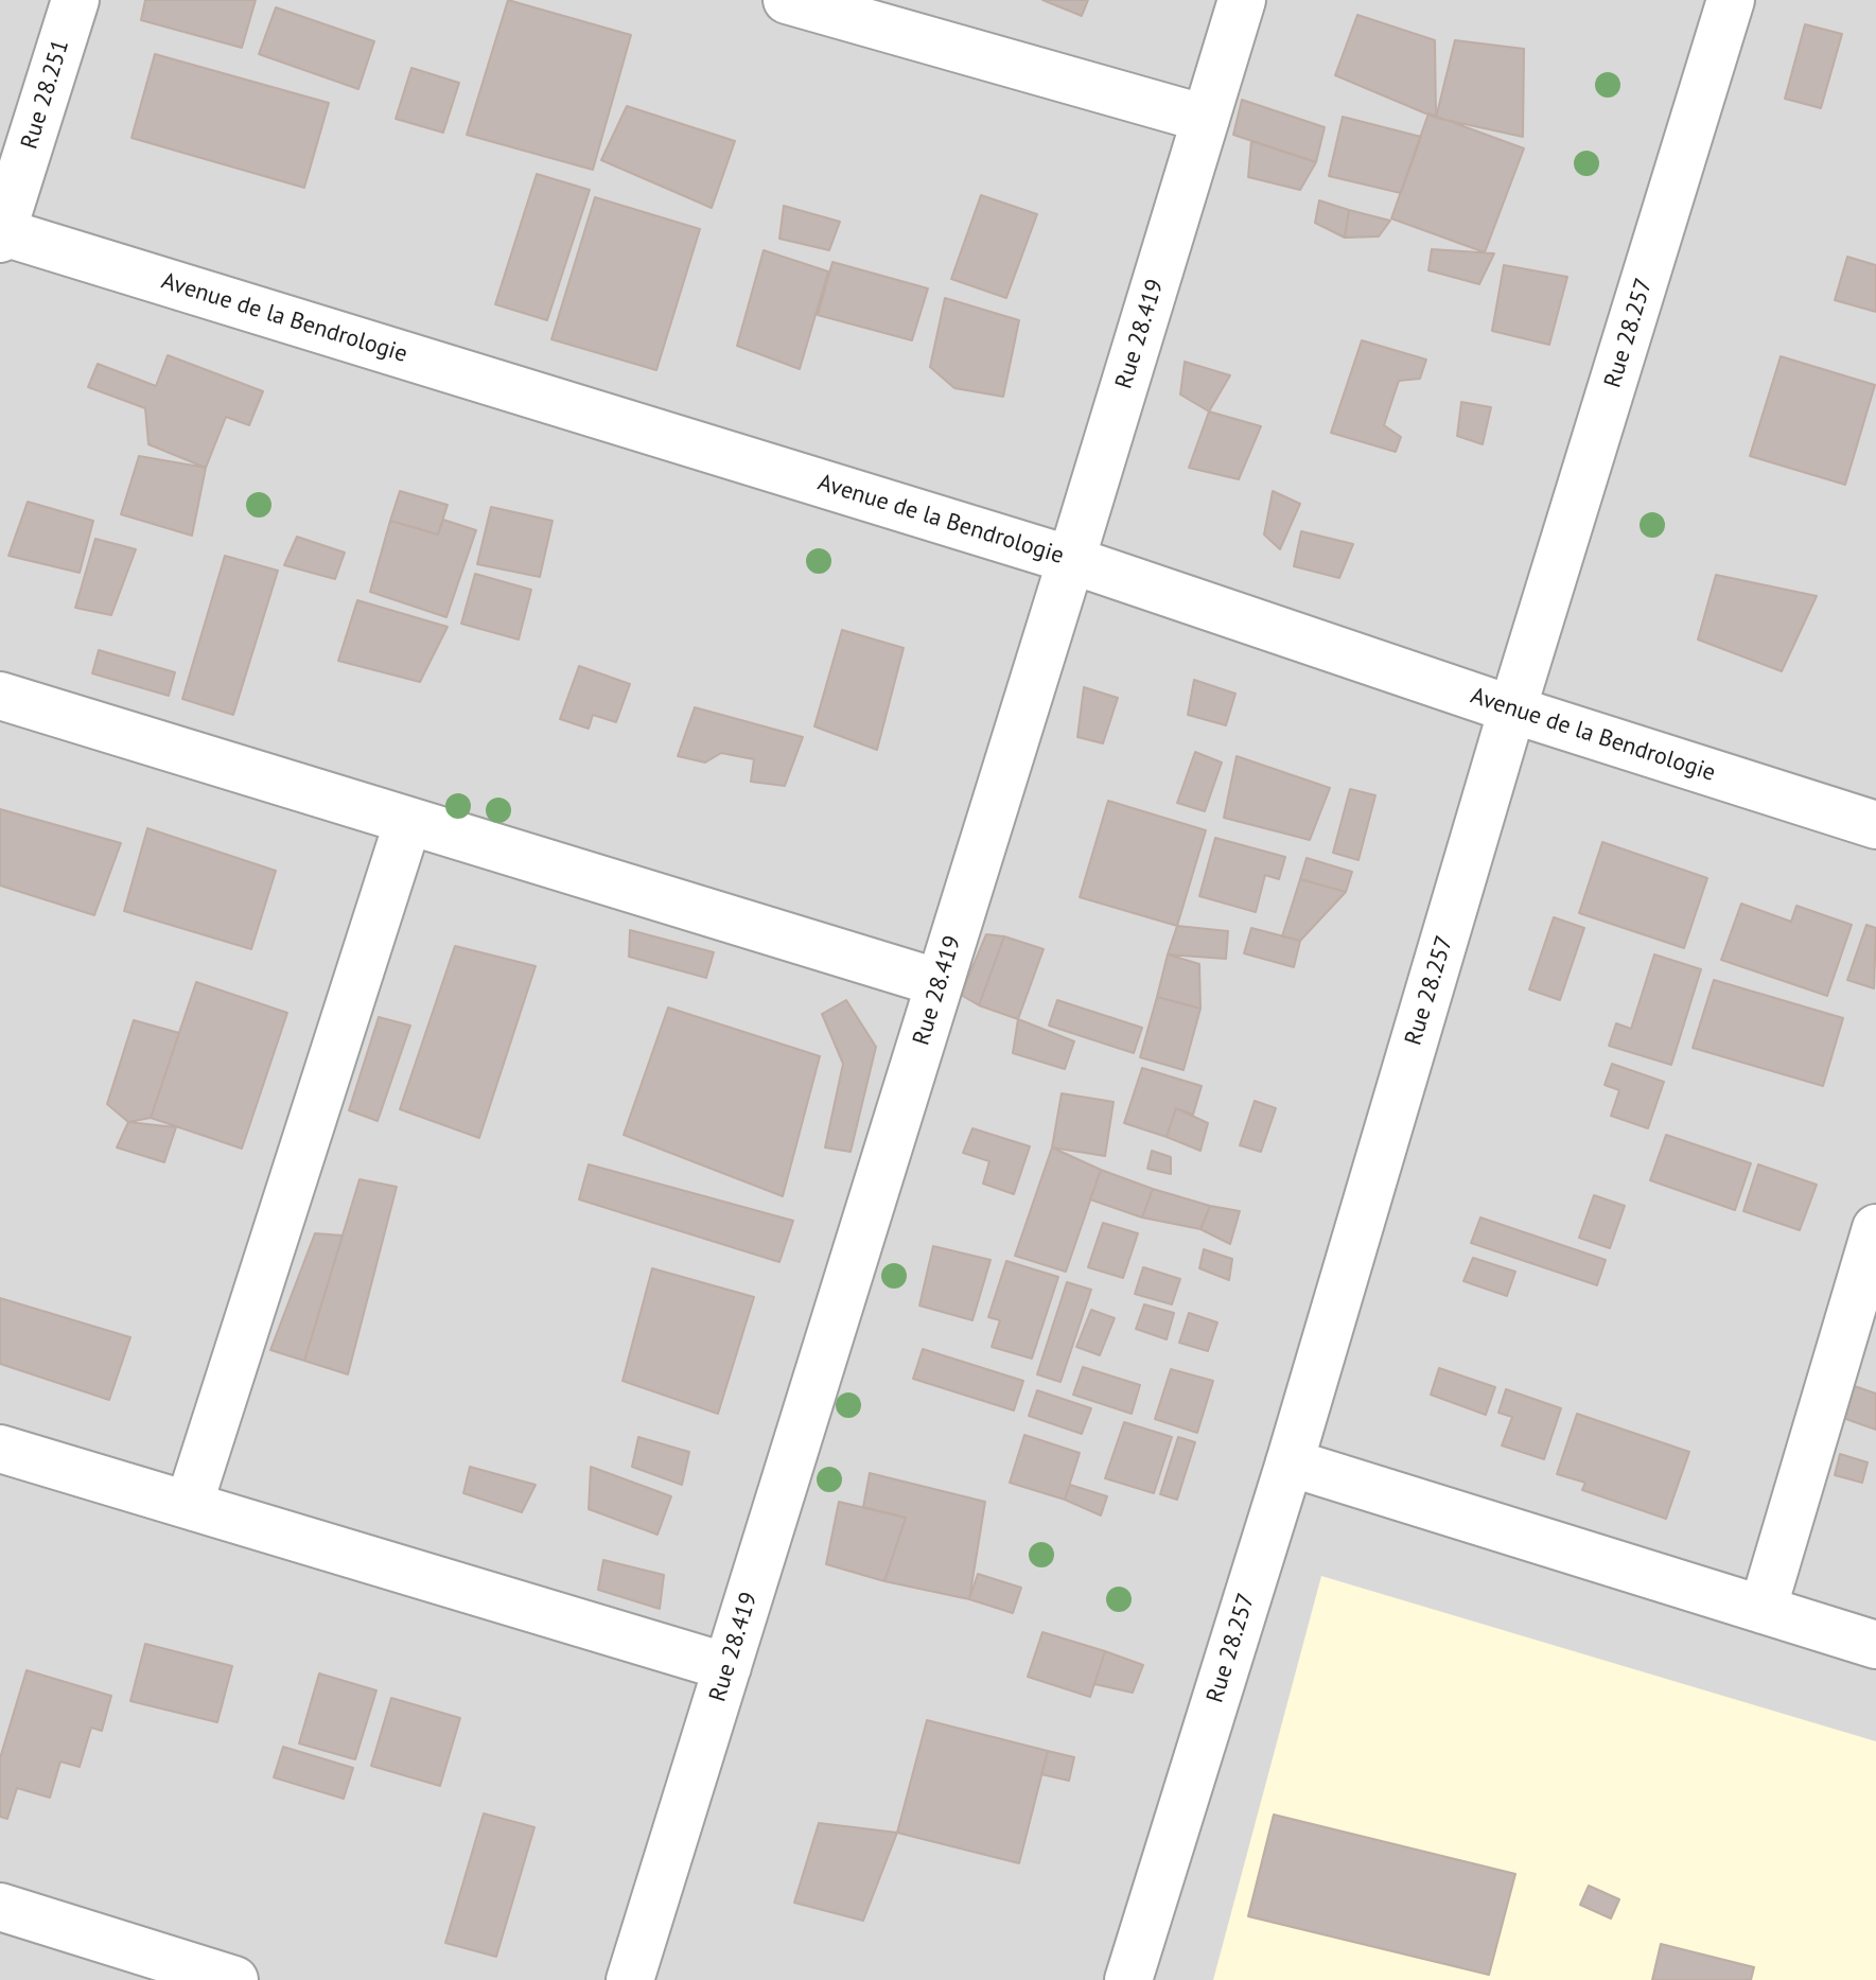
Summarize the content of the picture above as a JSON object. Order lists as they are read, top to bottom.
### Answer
{
  "streets": {
    "street": [
      "Rue 28.251",
      "Avenue de la Bendrologie",
      "Rue 28.257",
      "Rue 28.419"
    ]
  },
  "crossings": [
    ["Rue 28.251", "Avenue de la Bendrologie"],
    ["Avenue de la Bendrologie", "Rue 28.257"],
    ["Avenue de la Bendrologie", "Rue 28.419"]
  ]
}
